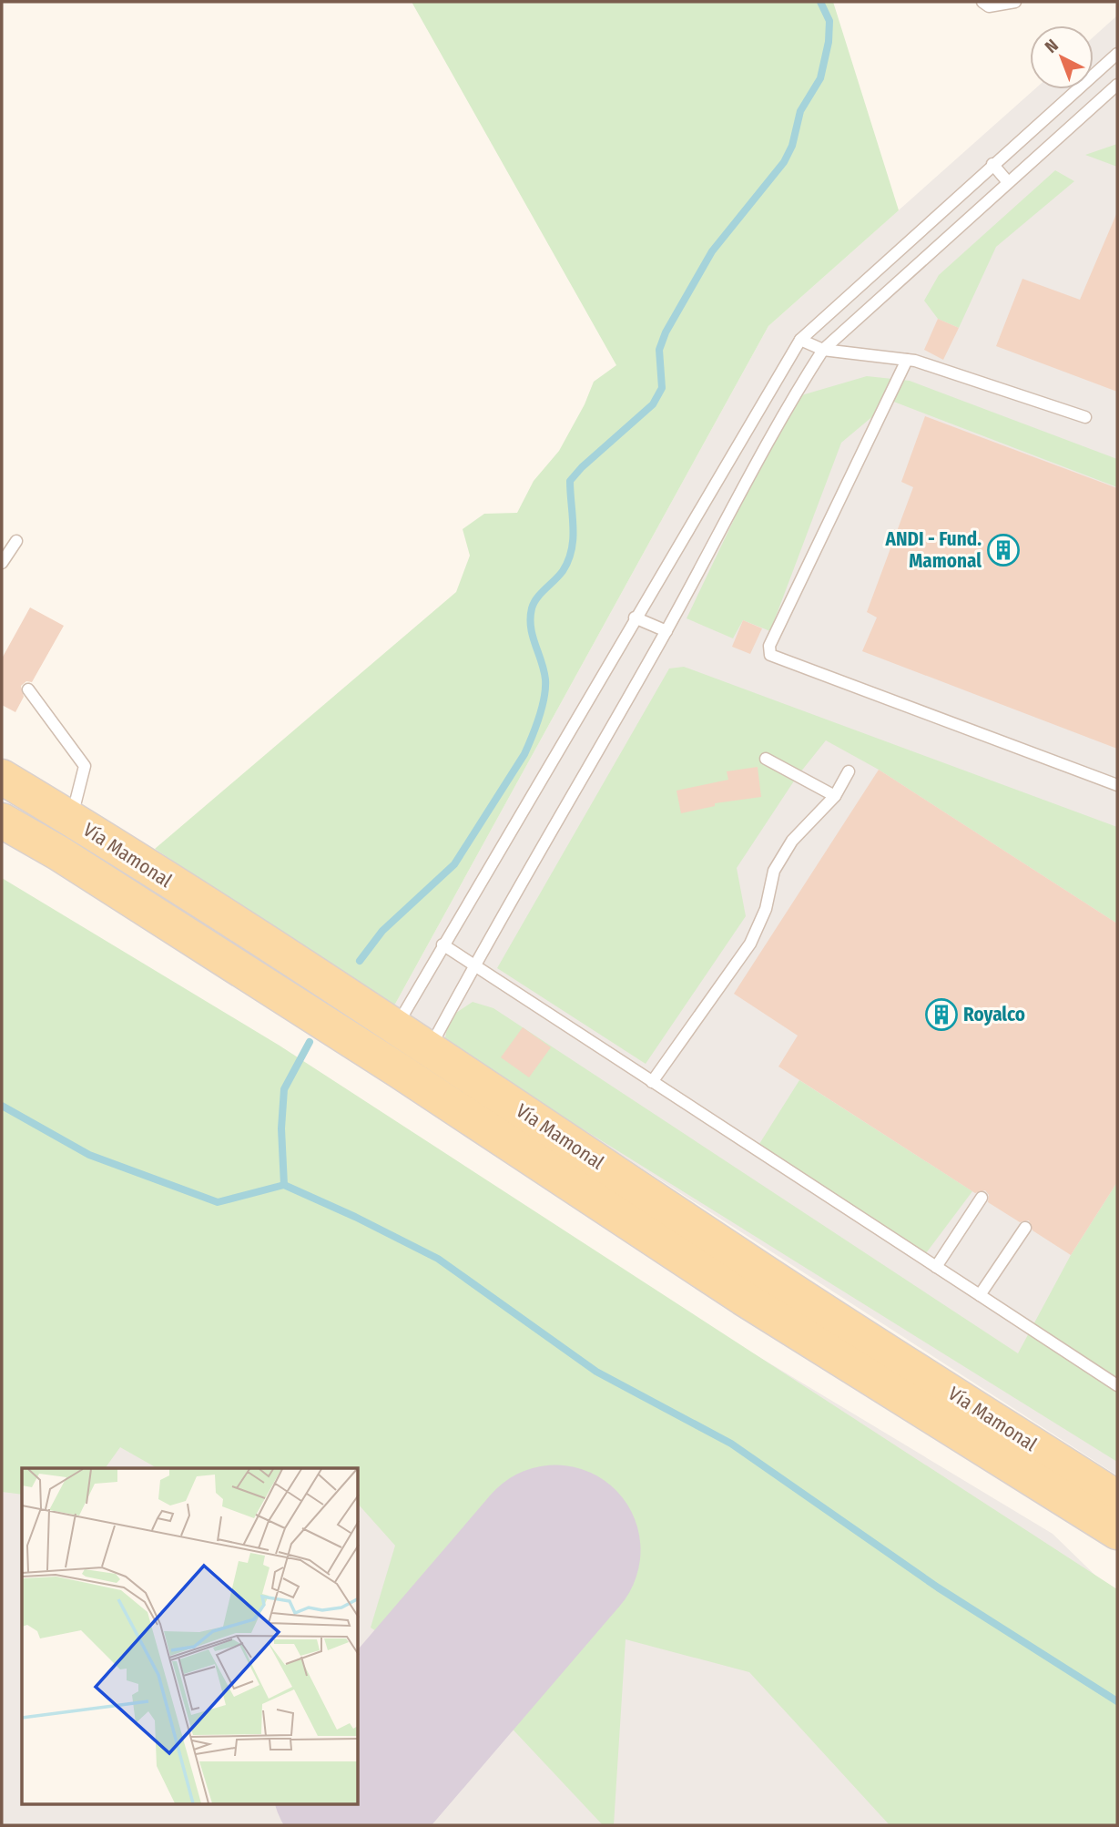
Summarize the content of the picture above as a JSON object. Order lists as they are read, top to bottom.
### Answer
{
  "streets": {
    "main road": ["Vía Mamonal"]
  },
  "places": {
    "building": ["ANDI - Fund. Mamonal", "Royalco"]
  },
  "north": "top left"
}
